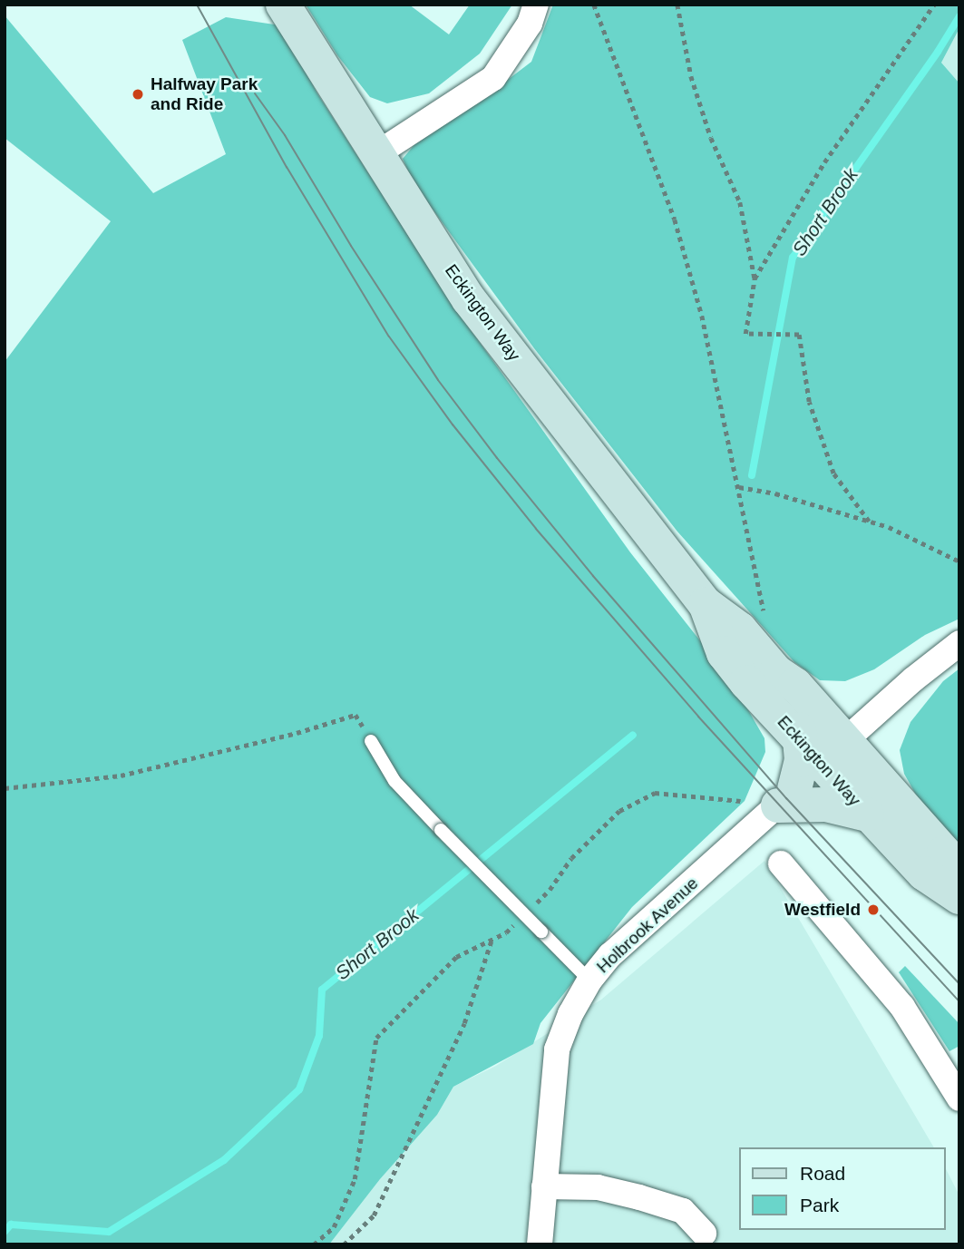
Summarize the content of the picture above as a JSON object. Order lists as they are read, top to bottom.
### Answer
{
  "streets": {
    "main road": ["Eckington Way"],
    "street": ["Holbrook Avenue"]
  },
  "water": ["Short Brook"],
  "places": ["Halfway Park and Ride", "Westfield"],
  "legend": ["Road", "Park"]
}
